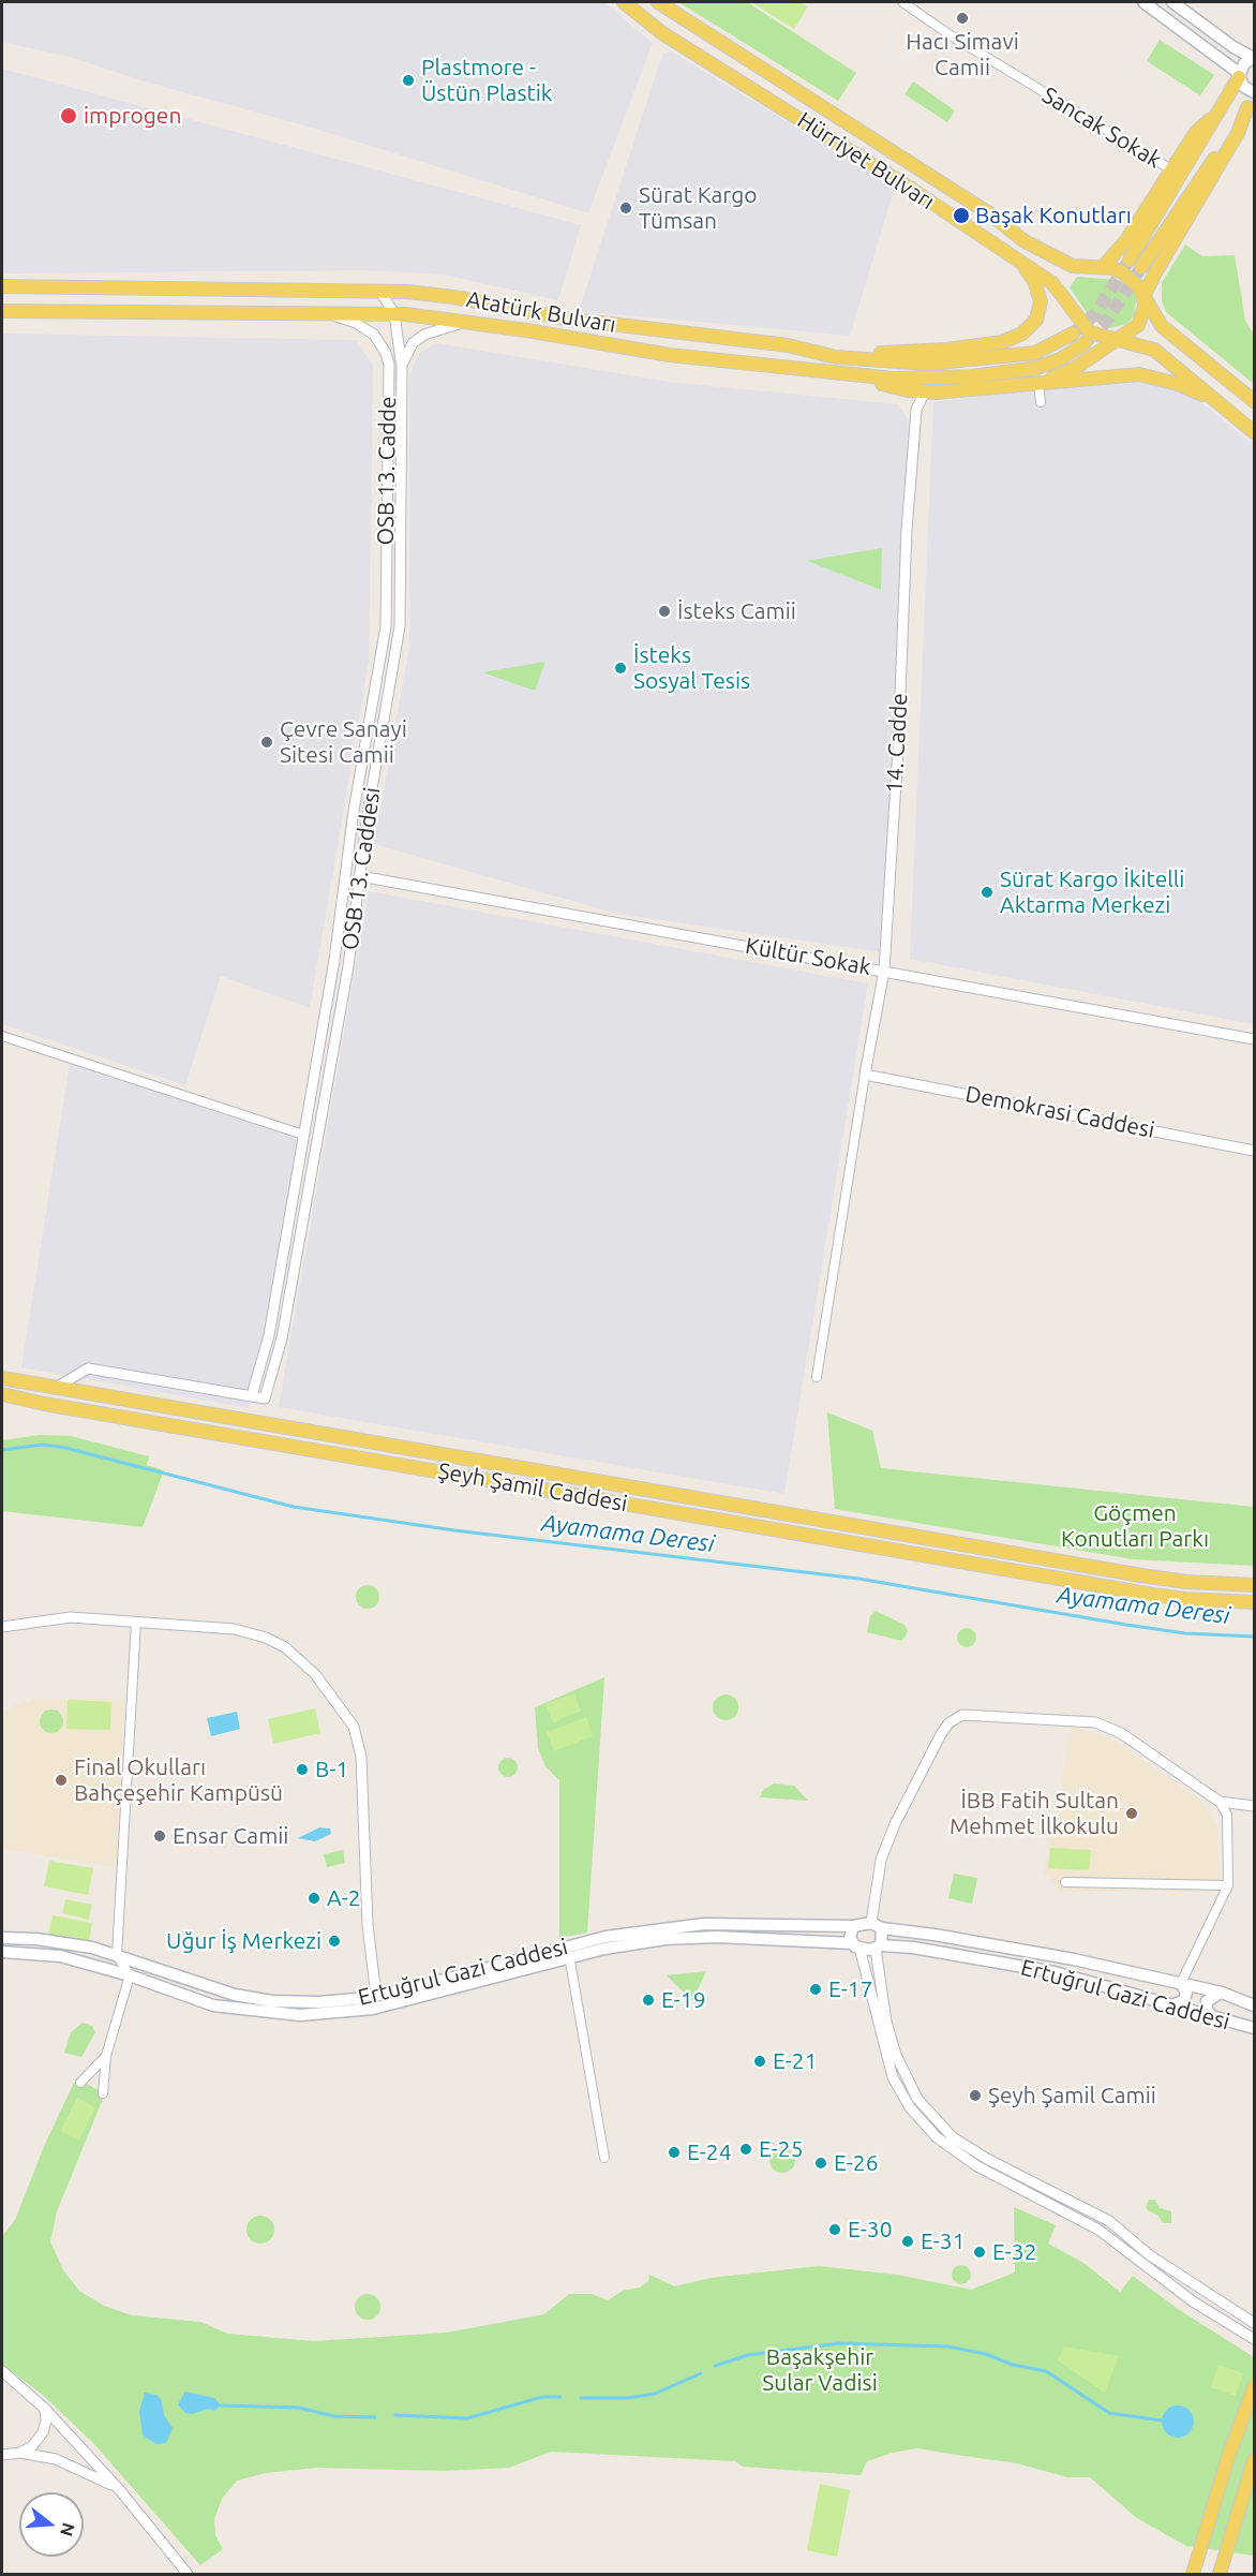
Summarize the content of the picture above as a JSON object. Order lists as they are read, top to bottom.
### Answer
{
  "streets": {
    "main road": [
      "Hürriyet Bulvarı",
      "Atatürk Bulvarı",
      "Şeyh Şamil Caddesi",
      "Ertuğrul Gazi Caddesi"
    ],
    "street": [
      "Sancak Sokak",
      "OSB 13. Cadde",
      "14. Cadde",
      "OSB 13. Caddesi",
      "Kültür Sokak",
      "Demokrasi Caddesi"
    ]
  },
  "crossings": [
    ["OSB 13. Cadde", "OSB 13. Caddesi"],
    ["14. Cadde", "Kültür Sokak"],
    ["14. Cadde", "Demokrasi Caddesi"],
    ["OSB 13. Caddesi", "Kültür Sokak"]
  ],
  "water": ["Ayamama Deresi"],
  "parks": ["Göçmen Konutları Parkı", "Başakşehir Sular Vadisi"],
  "places": [
    "Hacı Simavi Camii",
    "Plastmore - Üstün Plastik",
    "improgen",
    "Sürat Kargo Tümsan",
    "Başak Konutları",
    "İsteks Camii",
    "İsteks Sosyal Tesis",
    "Çevre Sanayi Sitesi Camii",
    "Sürat Kargo İkitelli Aktarma Merkezi",
    "B-1",
    "Final Okulları Bahçeşehir Kampüsü",
    "İBB Fatih Sultan Mehmet İlkokulu",
    "Ensar Camii",
    "A-2",
    "Uğur İş Merkezi",
    "E-17",
    "E-19",
    "E-21",
    "Şeyh Şamil Camii",
    "E-25",
    "E-24",
    "E-26",
    "E-30",
    "E-31",
    "E-32"
  ],
  "north": "right"
}
